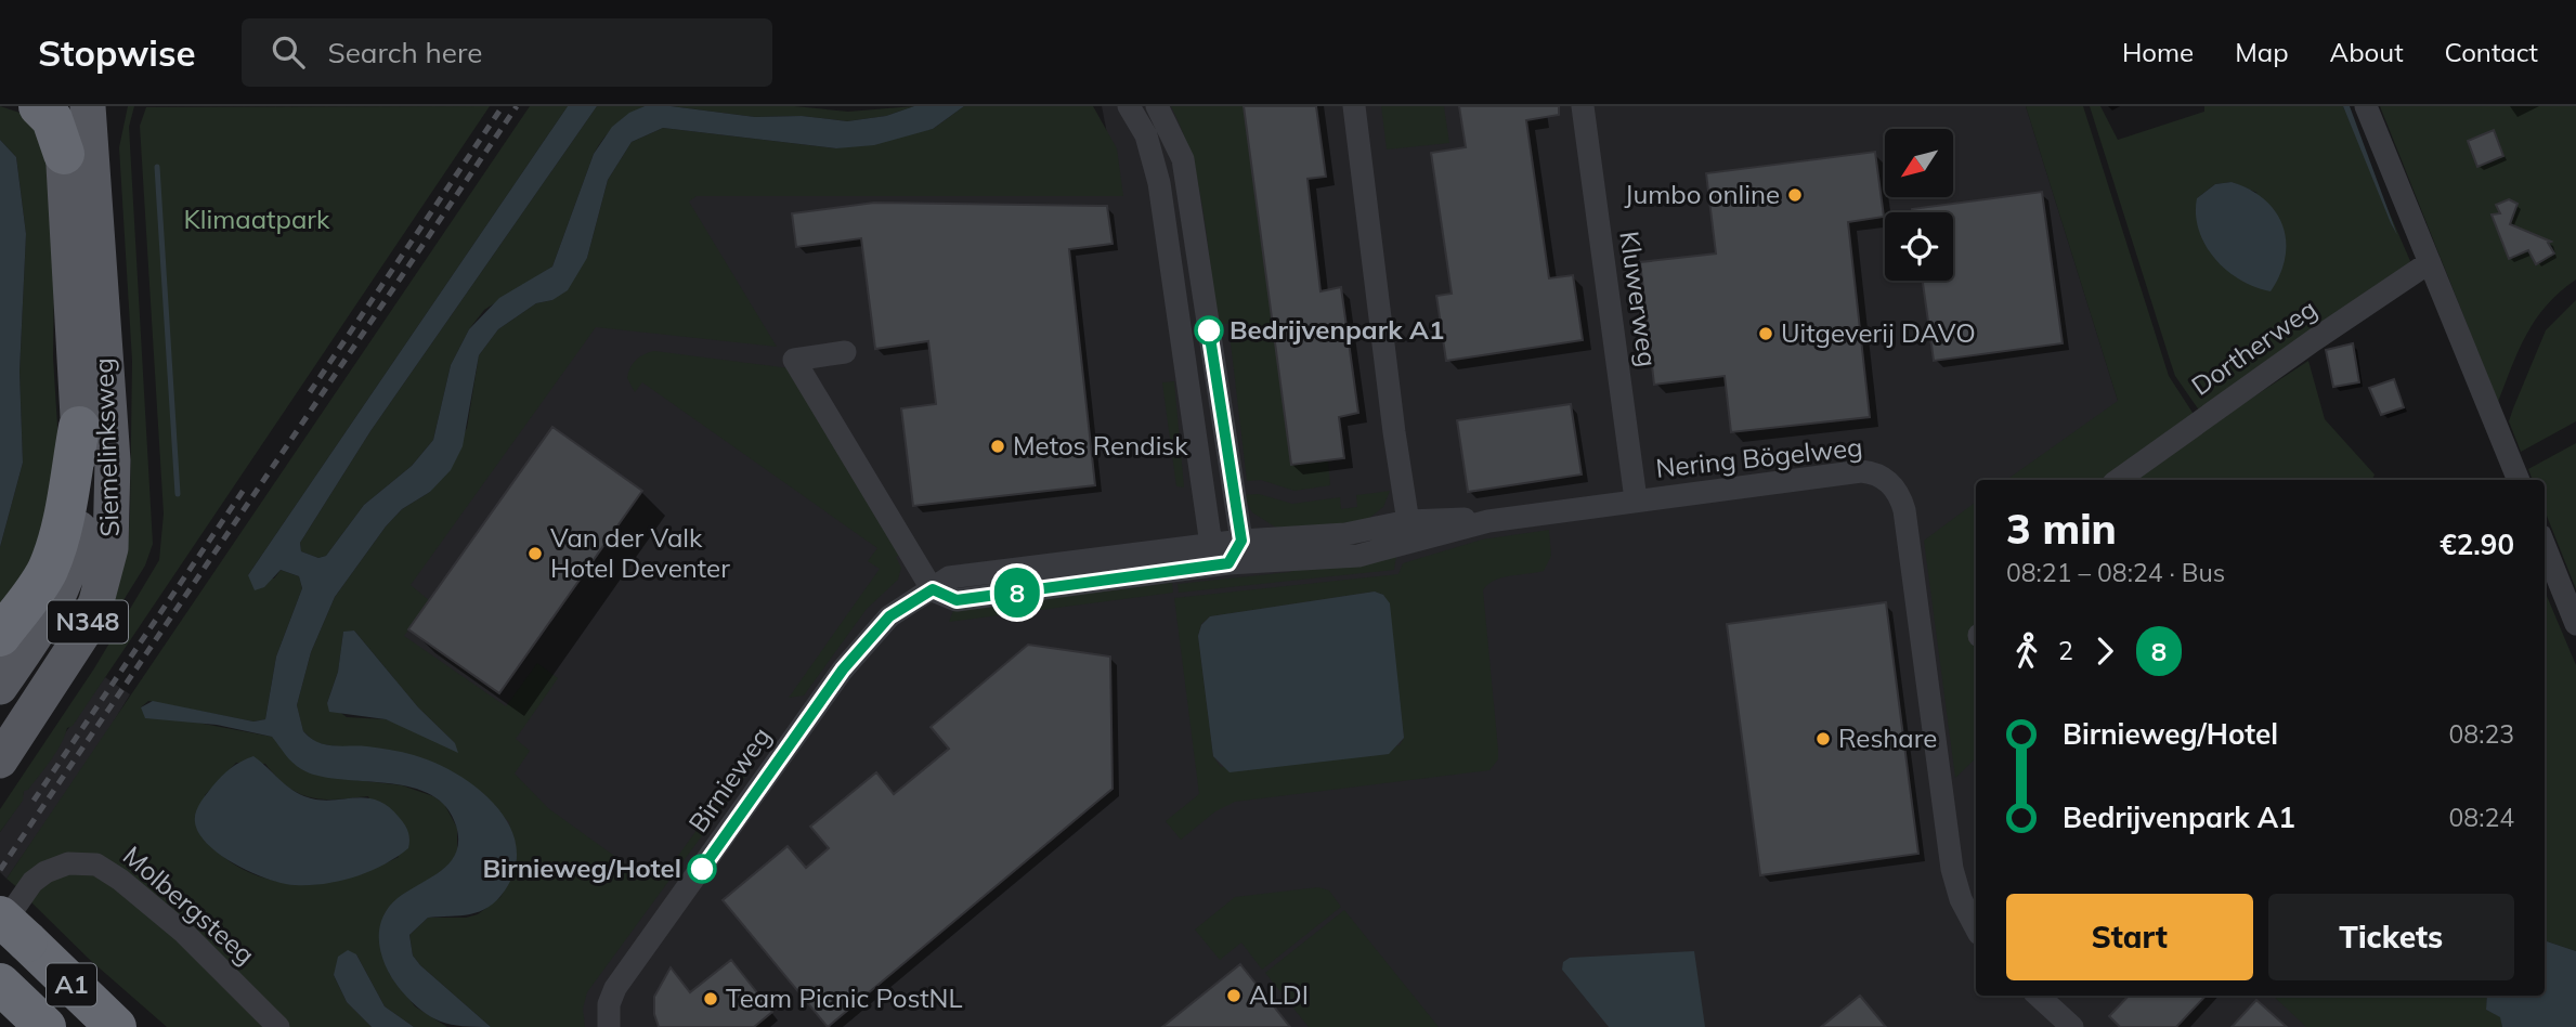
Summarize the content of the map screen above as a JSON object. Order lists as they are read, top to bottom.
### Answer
{
  "streets": {
    "highway": ["N348", "A1"],
    "main road": ["Siemelinksweg"],
    "street": [
      "Kluwerweg",
      "Dortherweg",
      "Nering Bögelweg",
      "Birnieweg",
      "Molbergsteeg"
    ]
  },
  "crossings": [
    ["Kluwerweg", "Nering Bögelweg"],
    ["Siemelinksweg", "N348"],
    ["Nering Bögelweg", "Birnieweg"],
    ["Molbergsteeg", "A1"]
  ],
  "parks": ["Klimaatpark"],
  "places": [
    "Jumbo online",
    "Bedrijvenpark A1",
    "Uitgeverij DAVO",
    "Metos Rendisk",
    "Van der Valk Hotel Deventer",
    "Reshare",
    "Birnieweg/Hotel",
    "ALDI",
    "Team Picnic PostNL"
  ],
  "lines": ["bus line 8"],
  "north": "bottom left",
  "page": {
    "header": "Stopwise",
    "search": "Search here",
    "nav": [
      "Home",
      "Map",
      "About",
      "Contact"
    ],
    "on_map": "8",
    "heading": ["3 min", "08:21 – 08:24 · Bus", "€2.90"],
    "legs": ["2", "8"],
    "list": [
      {
        "name": "Birnieweg/Hotel",
        "value": "08:23"
      },
      {
        "name": "Bedrijvenpark A1",
        "value": "08:24"
      }
    ],
    "buttons": ["Start", "Tickets"]
  }
}
